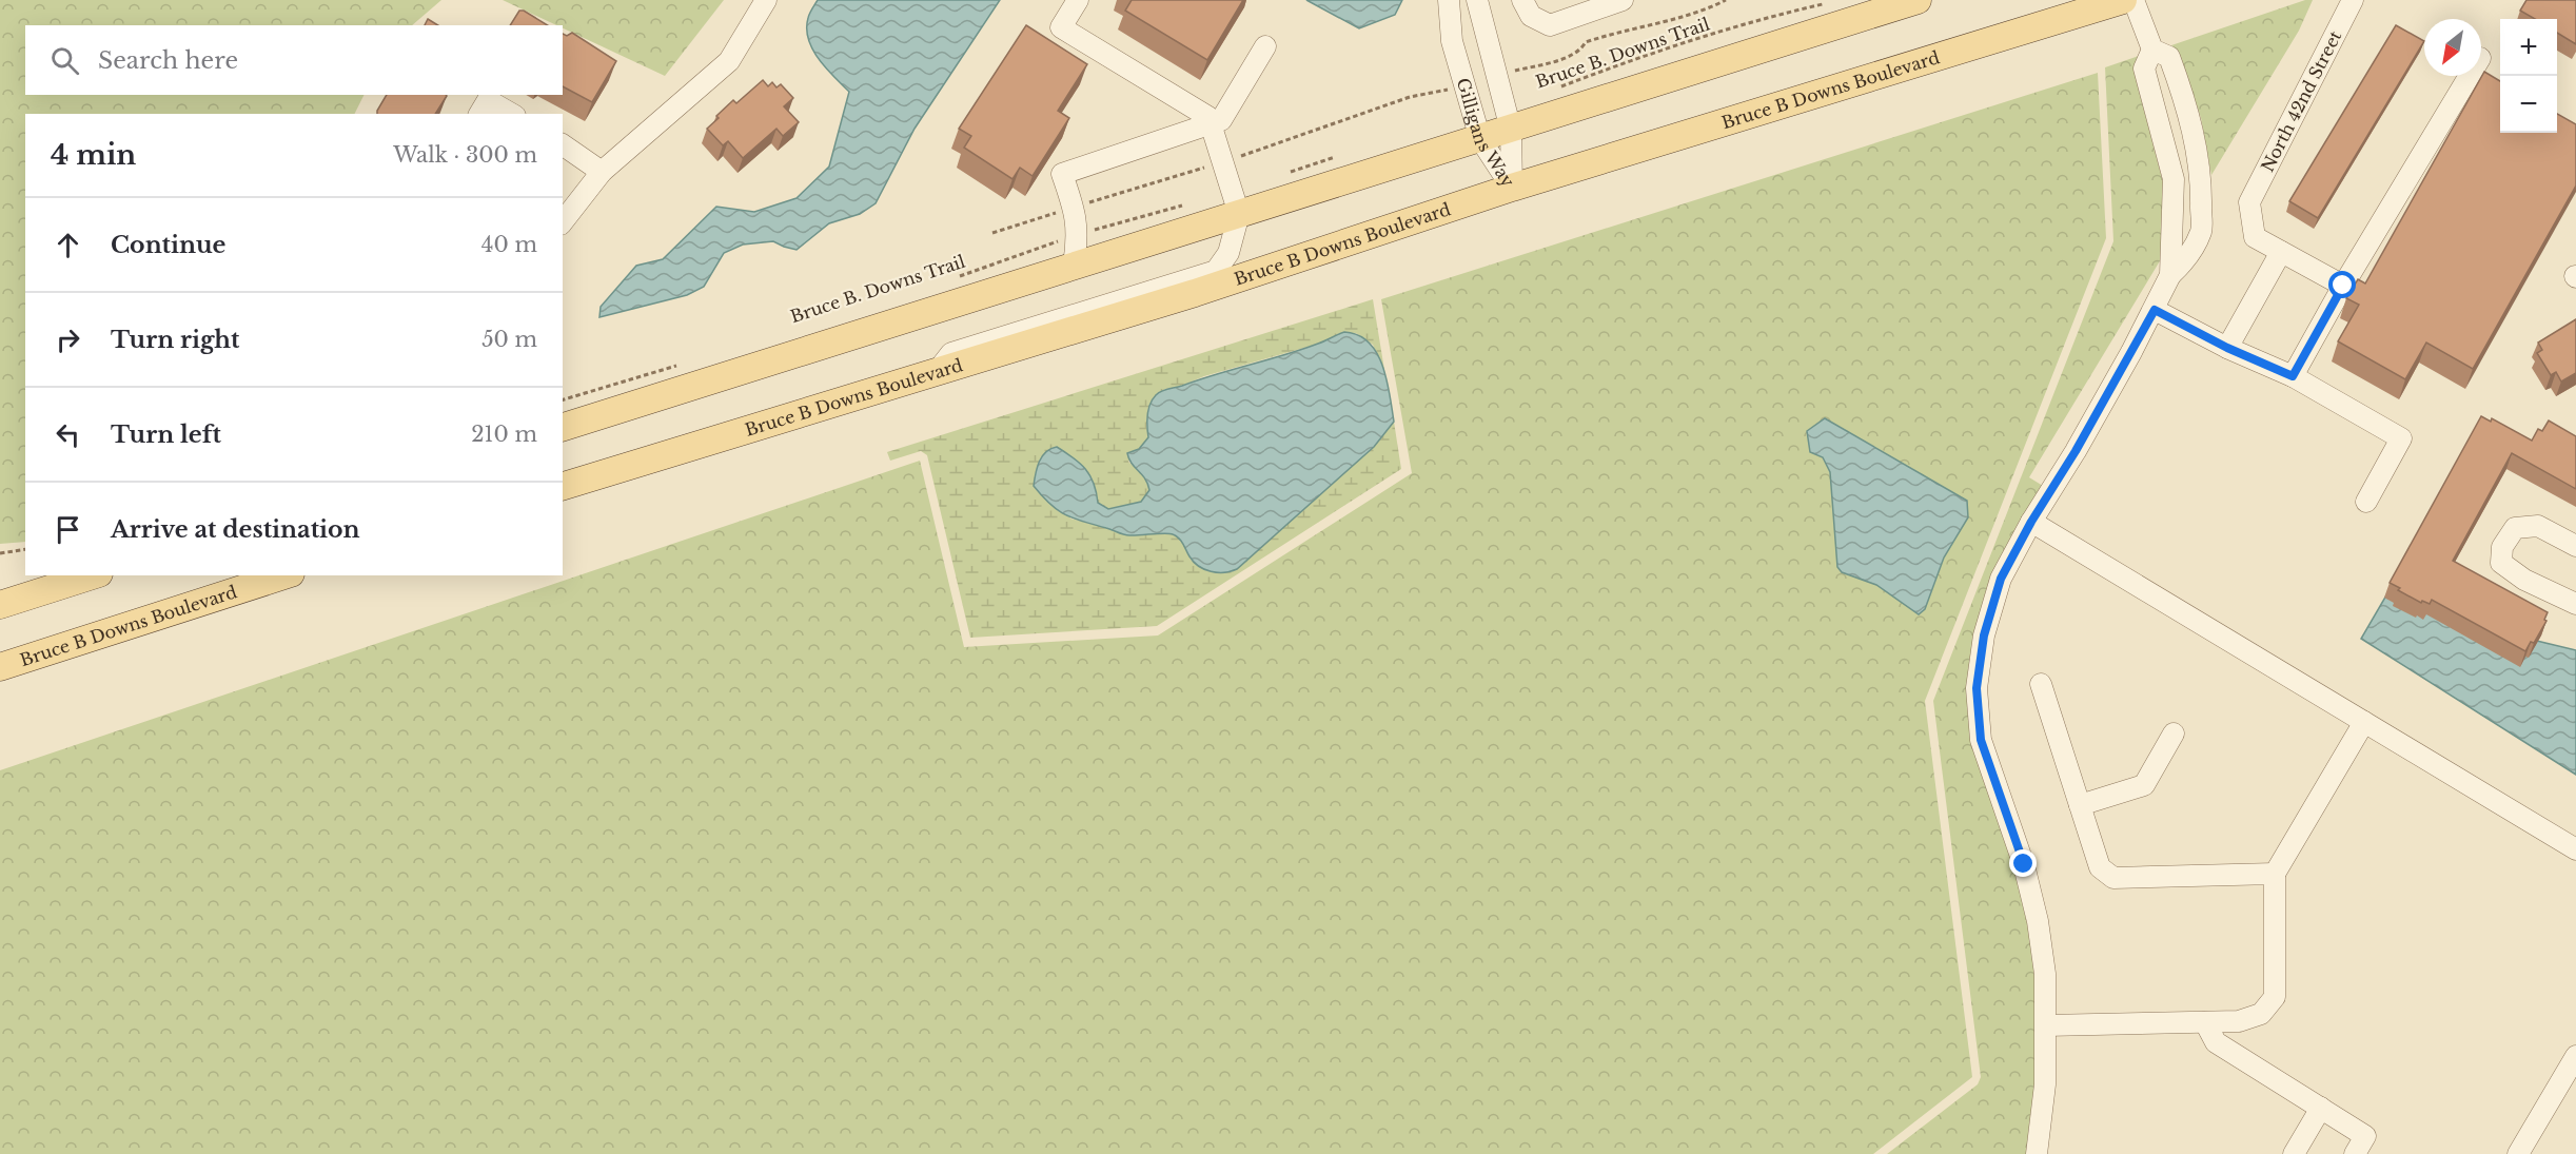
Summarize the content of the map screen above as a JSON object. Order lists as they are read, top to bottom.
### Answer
{
  "streets": {
    "main road": ["Bruce B Downs Boulevard"],
    "street": ["North 42nd Street", "Gilligans Way"],
    "path": ["Bruce B. Downs Trail"]
  },
  "crossings": [
    ["Bruce B Downs Boulevard", "Gilligans Way"]
  ],
  "north": "bottom left",
  "page": {
    "map_buttons": ["+", "−"],
    "search": "Search here",
    "heading": ["4 min", "Walk · 300 m"],
    "list": [
      ["Continue", "40 m"],
      ["Turn right", "50 m"],
      ["Turn left", "210 m"],
      "Arrive at destination"
    ]
  }
}
